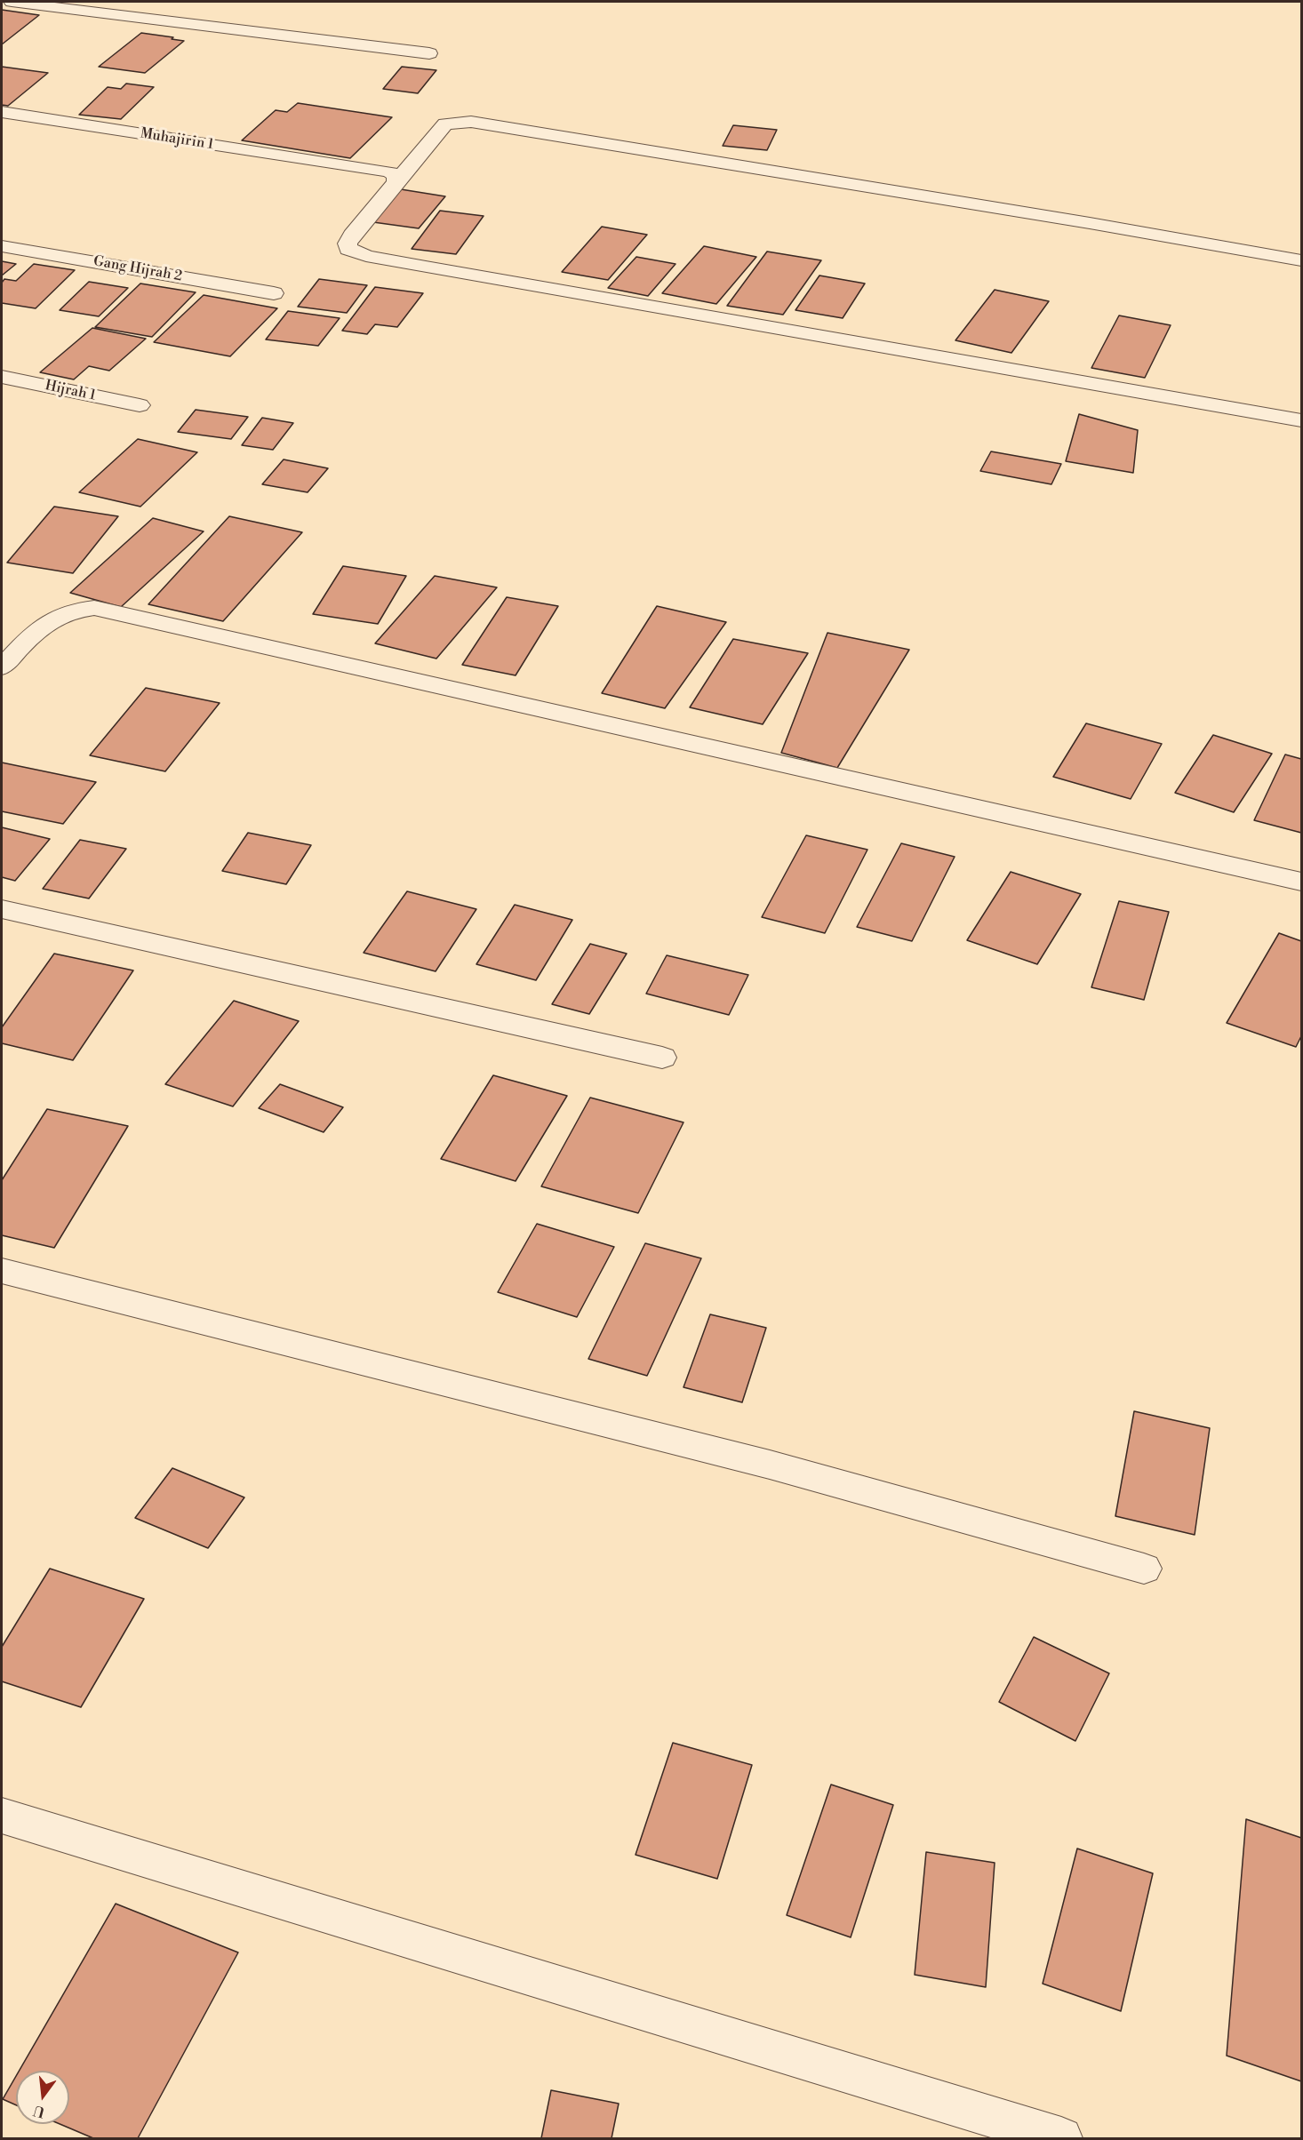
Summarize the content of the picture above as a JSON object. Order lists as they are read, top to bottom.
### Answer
{
  "streets": {
    "street": ["Muhajirin 1", "Gang Hijrah 2", "Hijrah 1"]
  },
  "north": "bottom"
}
